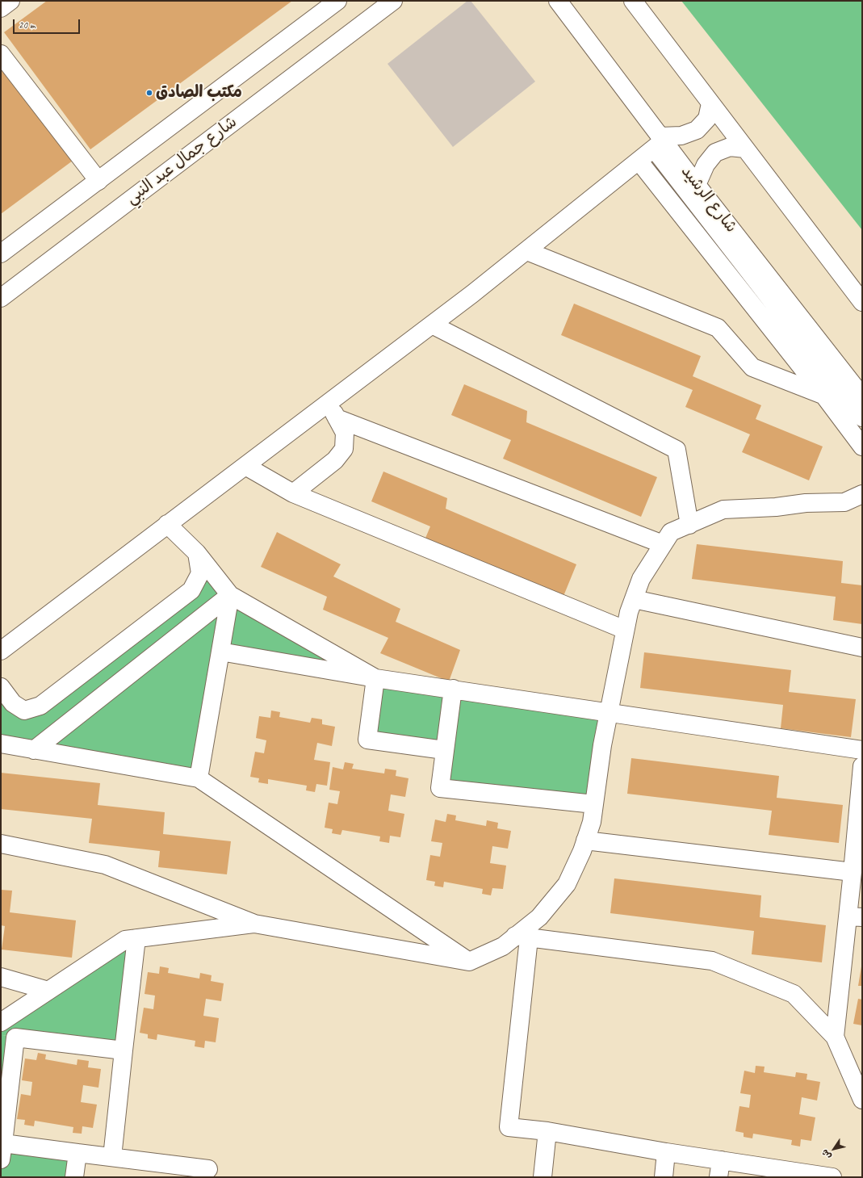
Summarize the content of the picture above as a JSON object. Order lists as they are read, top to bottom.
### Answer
{
  "streets": {
    "street": ["شارع جمال عبد النبي", "شارع الرشيد"]
  },
  "places": ["مكتب الصادق"],
  "scale_bar": "20 m",
  "north": "bottom left"
}
